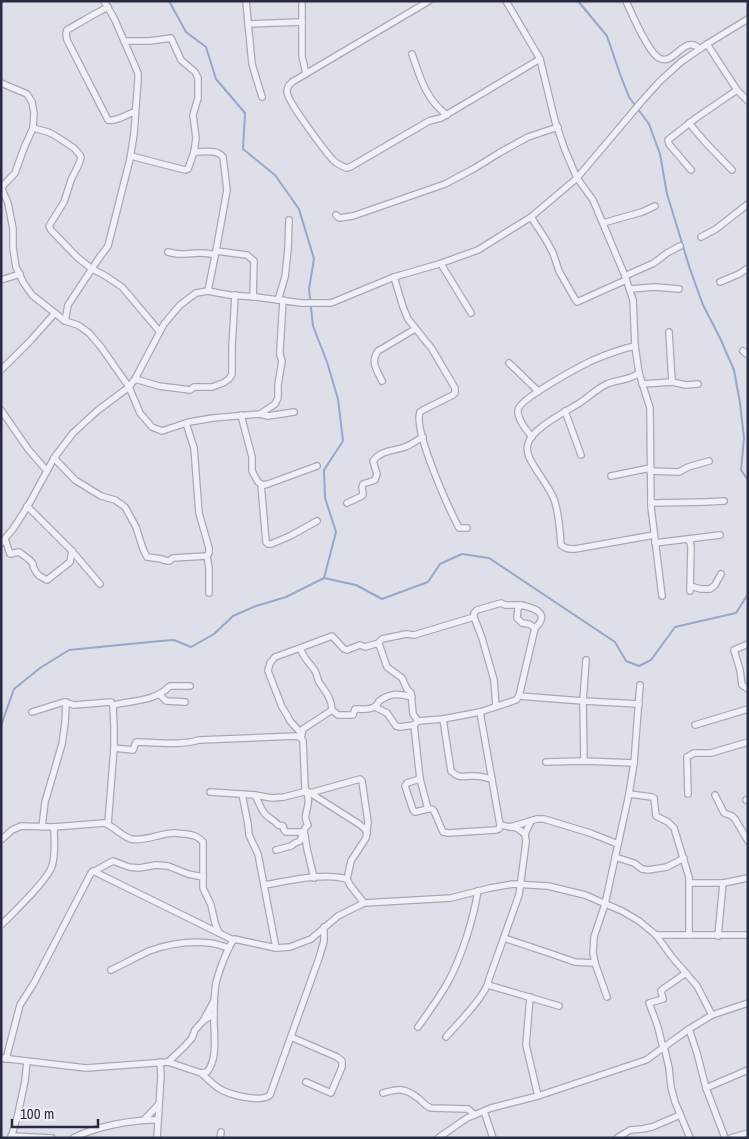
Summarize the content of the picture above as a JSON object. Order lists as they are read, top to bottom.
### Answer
{
  "scale_bar": "100 m"
}
